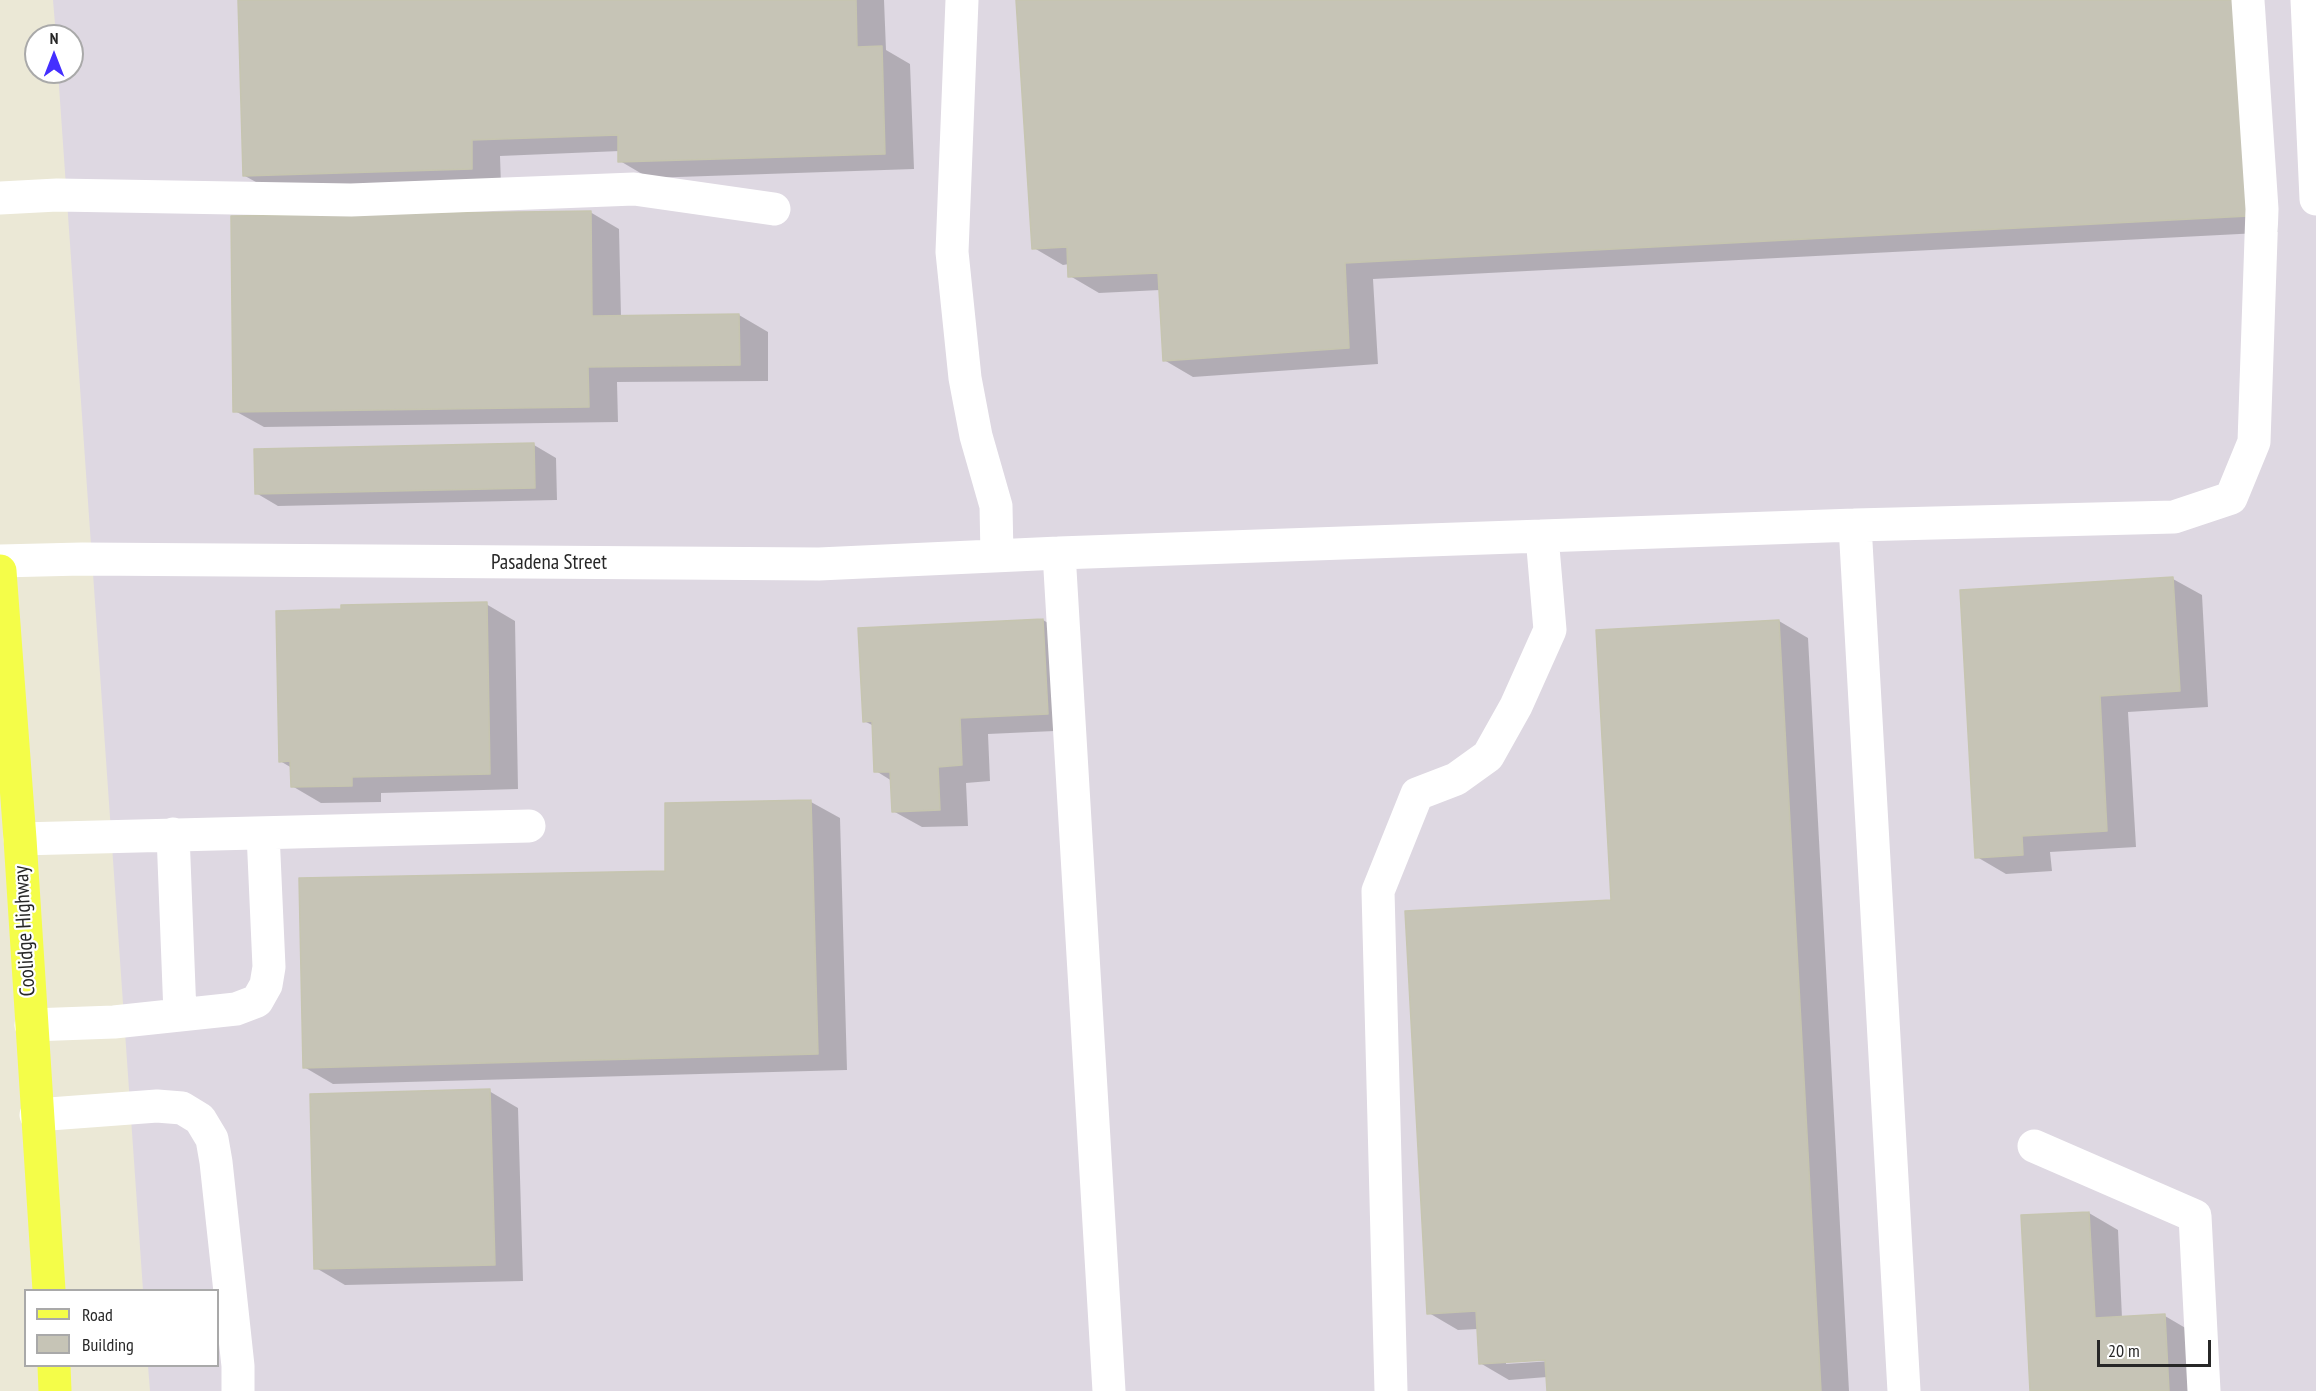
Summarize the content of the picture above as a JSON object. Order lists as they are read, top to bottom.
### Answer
{
  "streets": {
    "main road": ["Coolidge Highway"],
    "lane": ["Pasadena Street"]
  },
  "legend": ["Road", "Building"],
  "scale_bar": "20 m",
  "north": "top"
}
